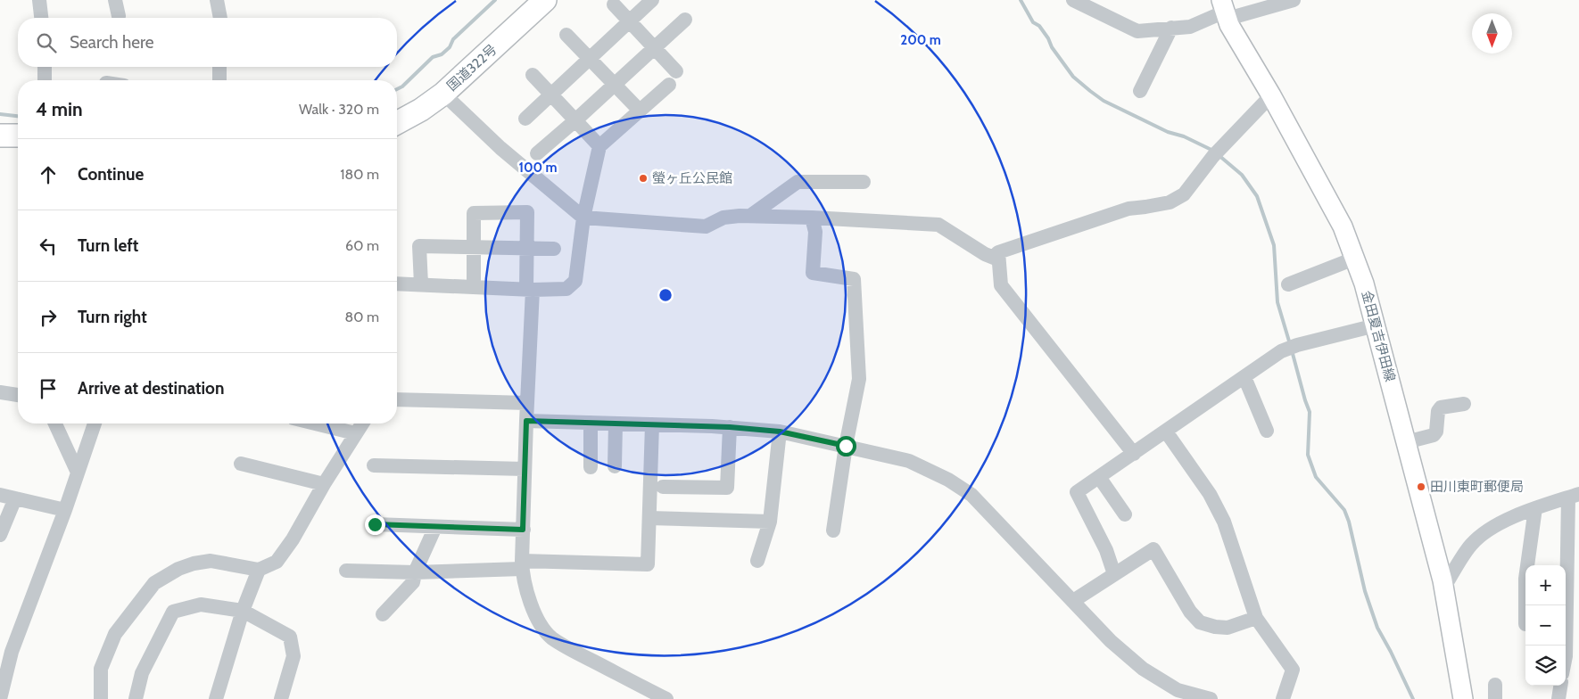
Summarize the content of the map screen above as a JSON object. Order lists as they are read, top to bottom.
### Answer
{
  "streets": {
    "highway": ["国道322号"],
    "main road": ["金田夏吉伊田線"]
  },
  "places": ["螢ヶ丘公民館", "田川東町郵便局"],
  "north": "bottom",
  "page": {
    "search": "Search here",
    "heading": ["4 min", "Walk · 320 m"],
    "list": [
      ["Continue", "180 m"],
      ["Turn left", "60 m"],
      ["Turn right", "80 m"],
      "Arrive at destination"
    ],
    "map_buttons": ["+", "−"]
  },
  "rings": ["200 m", "100 m"]
}
